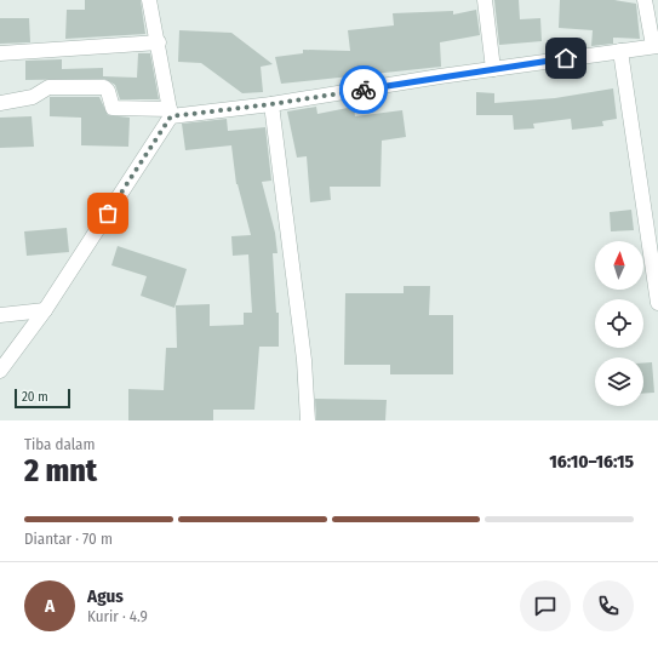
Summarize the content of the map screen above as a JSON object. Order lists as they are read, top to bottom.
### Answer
{
  "scale_bar": "20 m",
  "north": "top",
  "page": {
    "scale": "20 m",
    "heading": ["2 mnt", "Tiba dalam", "16:10–16:15"],
    "panel": ["Agus", "Kurir · 4.9"],
    "bar": "Diantar · 70 m",
    "round": "A"
  }
}
